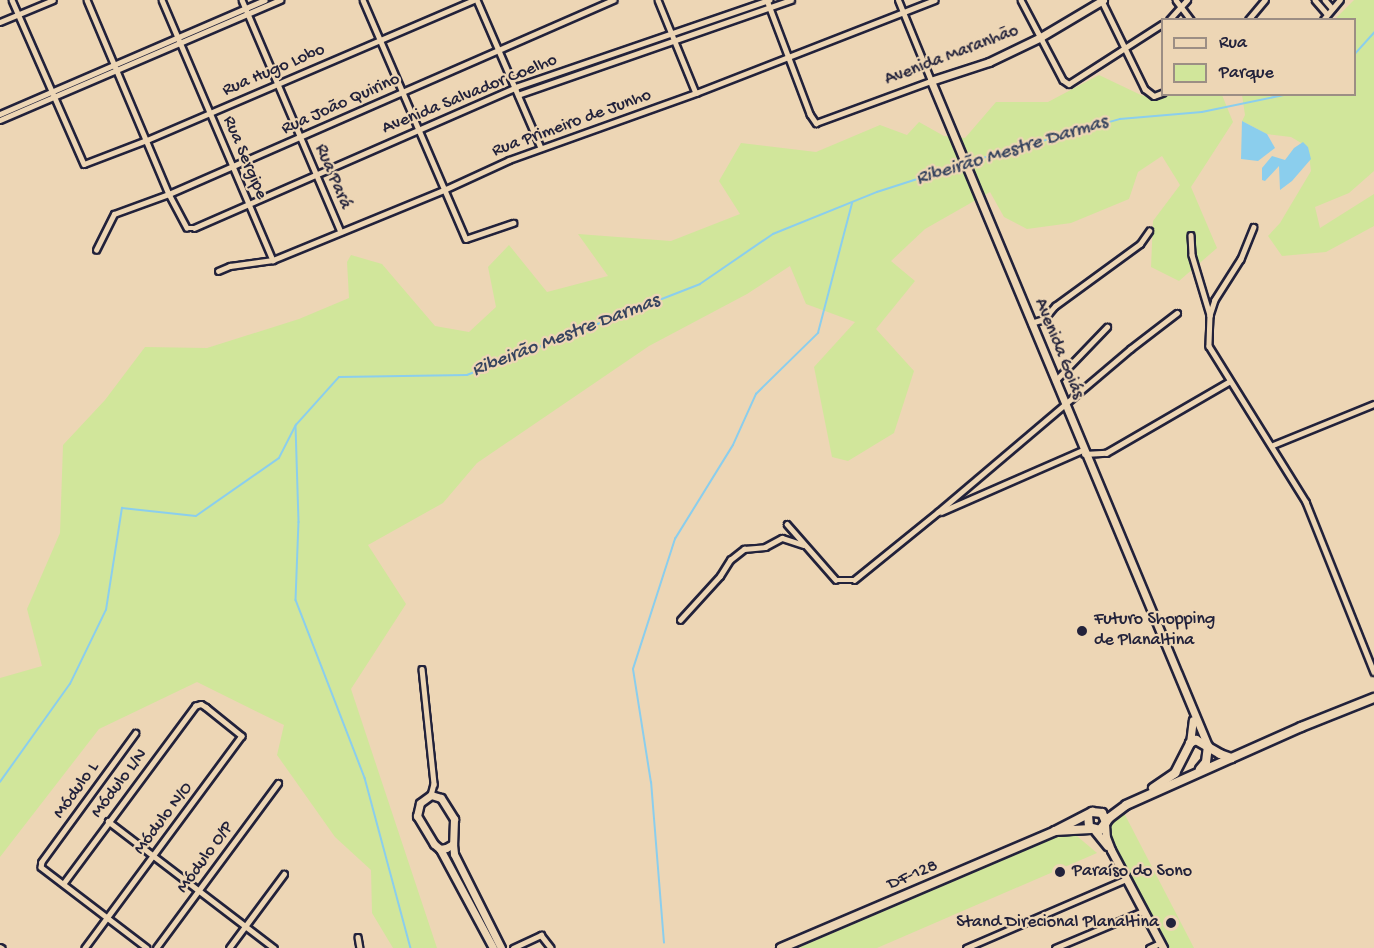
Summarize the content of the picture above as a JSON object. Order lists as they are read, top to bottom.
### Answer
{
  "streets": {
    "main road": ["DF-128"],
    "street": [
      "Avenida Maranhão",
      "Rua Hugo Lobo",
      "Avenida Salvador Coelho",
      "Rua João Quirino",
      "Rua Primeiro de Junho",
      "Rua Sergipe",
      "Rua Pará",
      "Avenida Goiás",
      "Módulo L/N",
      "Módulo L",
      "Módulo N/O",
      "Módulo O/P"
    ]
  },
  "crossings": [
    ["Avenida Maranhão", "Rua Primeiro de Junho"],
    ["Avenida Maranhão", "Avenida Goiás"],
    ["Rua Hugo Lobo", "Rua Sergipe"],
    ["Rua Hugo Lobo", "Rua Pará"],
    ["Avenida Salvador Coelho", "Rua João Quirino"],
    ["Avenida Salvador Coelho", "Rua Sergipe"],
    ["Avenida Salvador Coelho", "Rua Pará"],
    ["Rua João Quirino", "Rua Sergipe"],
    ["Rua João Quirino", "Rua Pará"],
    ["Rua Primeiro de Junho", "Rua Sergipe"],
    ["Rua Primeiro de Junho", "Rua Pará"],
    ["Rua Primeiro de Junho", "Avenida Goiás"],
    ["Avenida Goiás", "DF-128"],
    ["Módulo L/N", "Módulo L"],
    ["Módulo L/N", "Módulo N/O"]
  ],
  "water": ["Ribeirão Mestre Darmas"],
  "places": ["Futuro Shopping de Planaltina", "Paraíso do Sono", "Stand Direcional Planaltina"],
  "legend": ["Rua", "Parque"]
}
